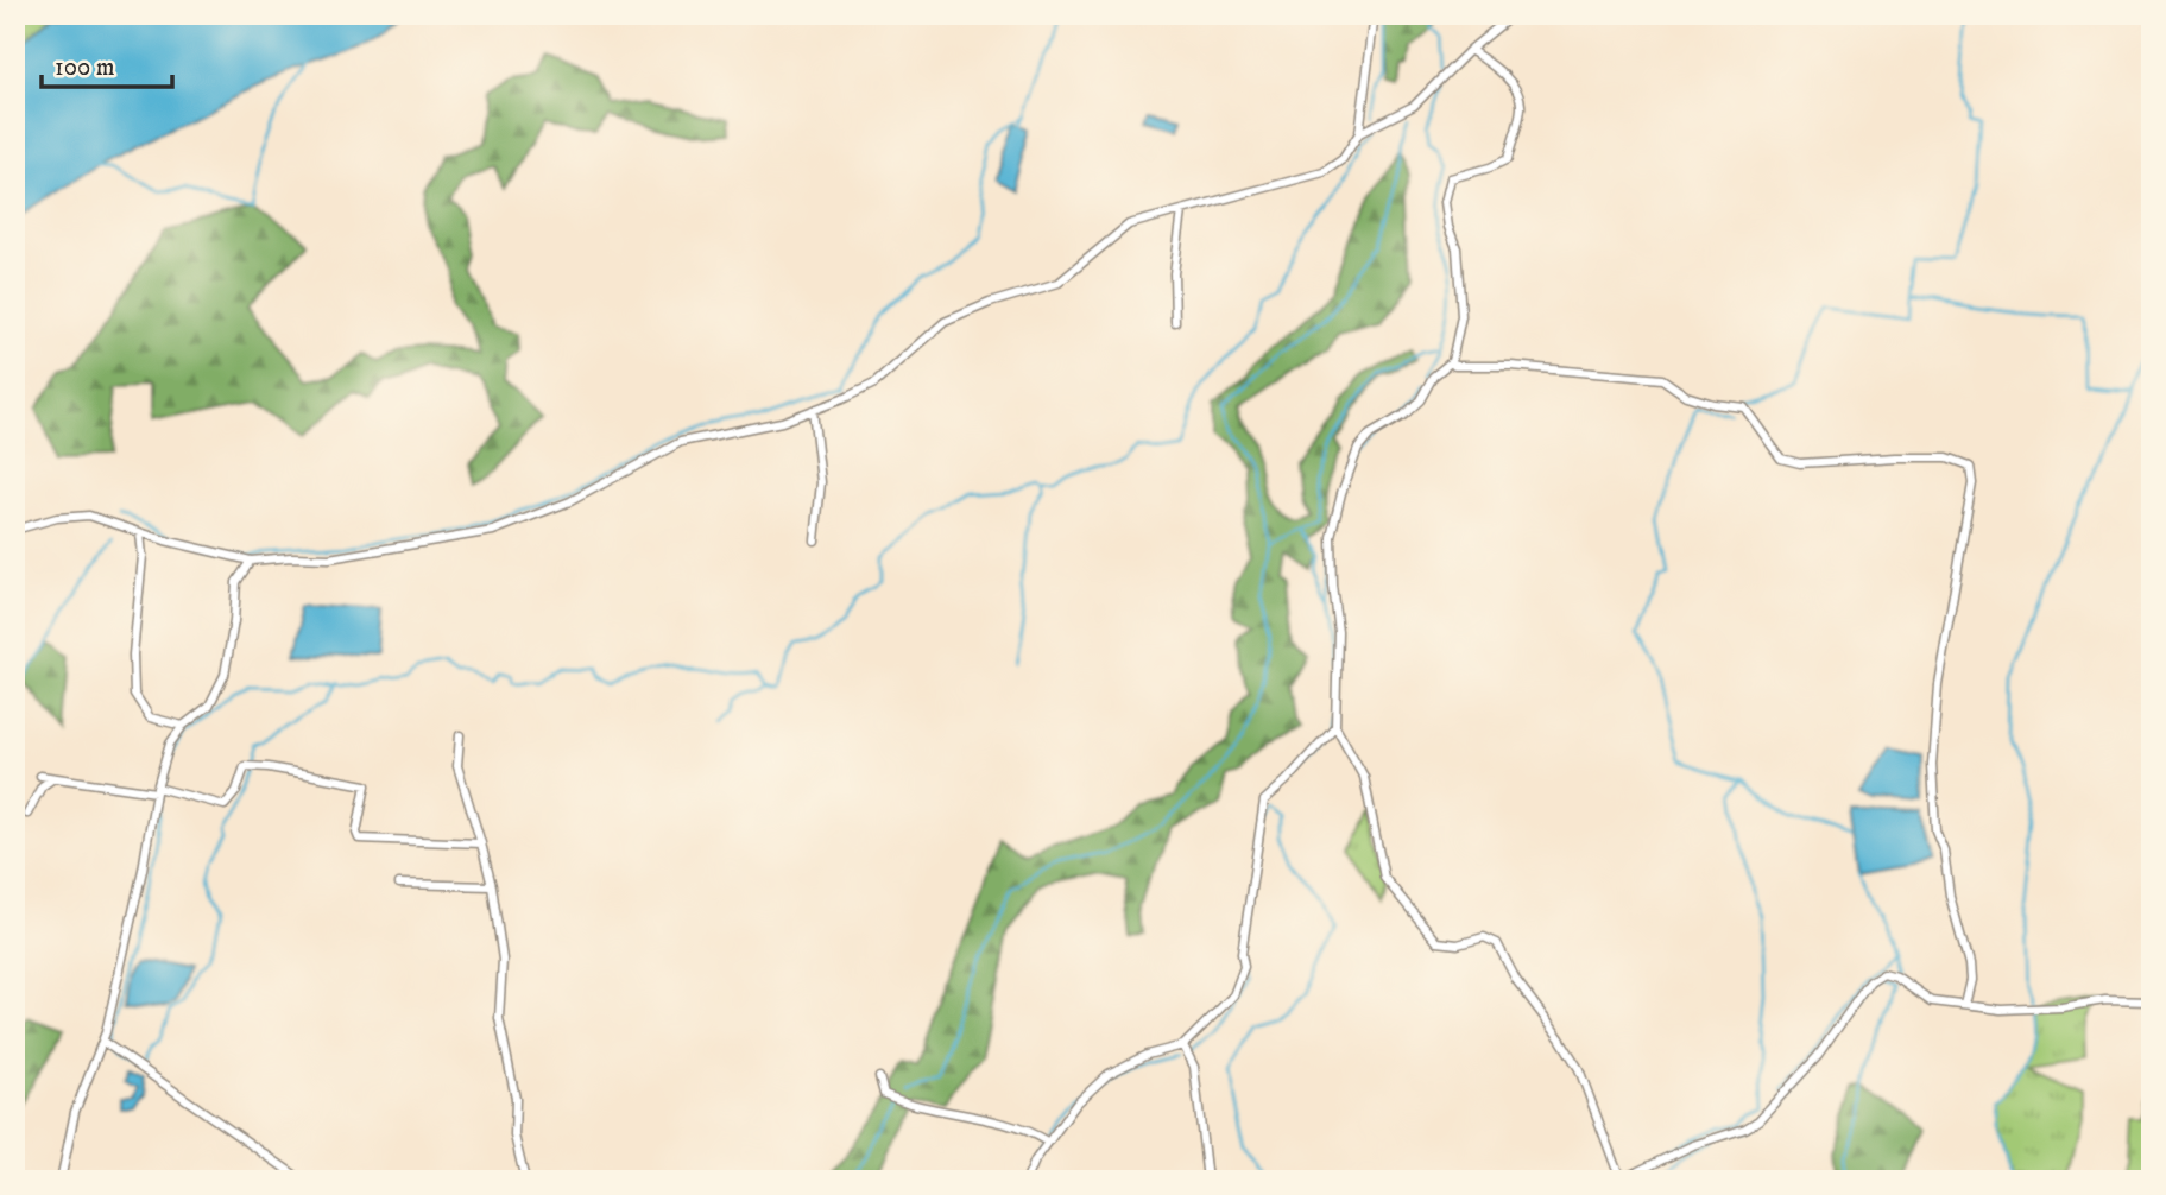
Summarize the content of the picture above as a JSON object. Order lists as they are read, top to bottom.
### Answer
{
  "scale_bar": "100 m"
}
